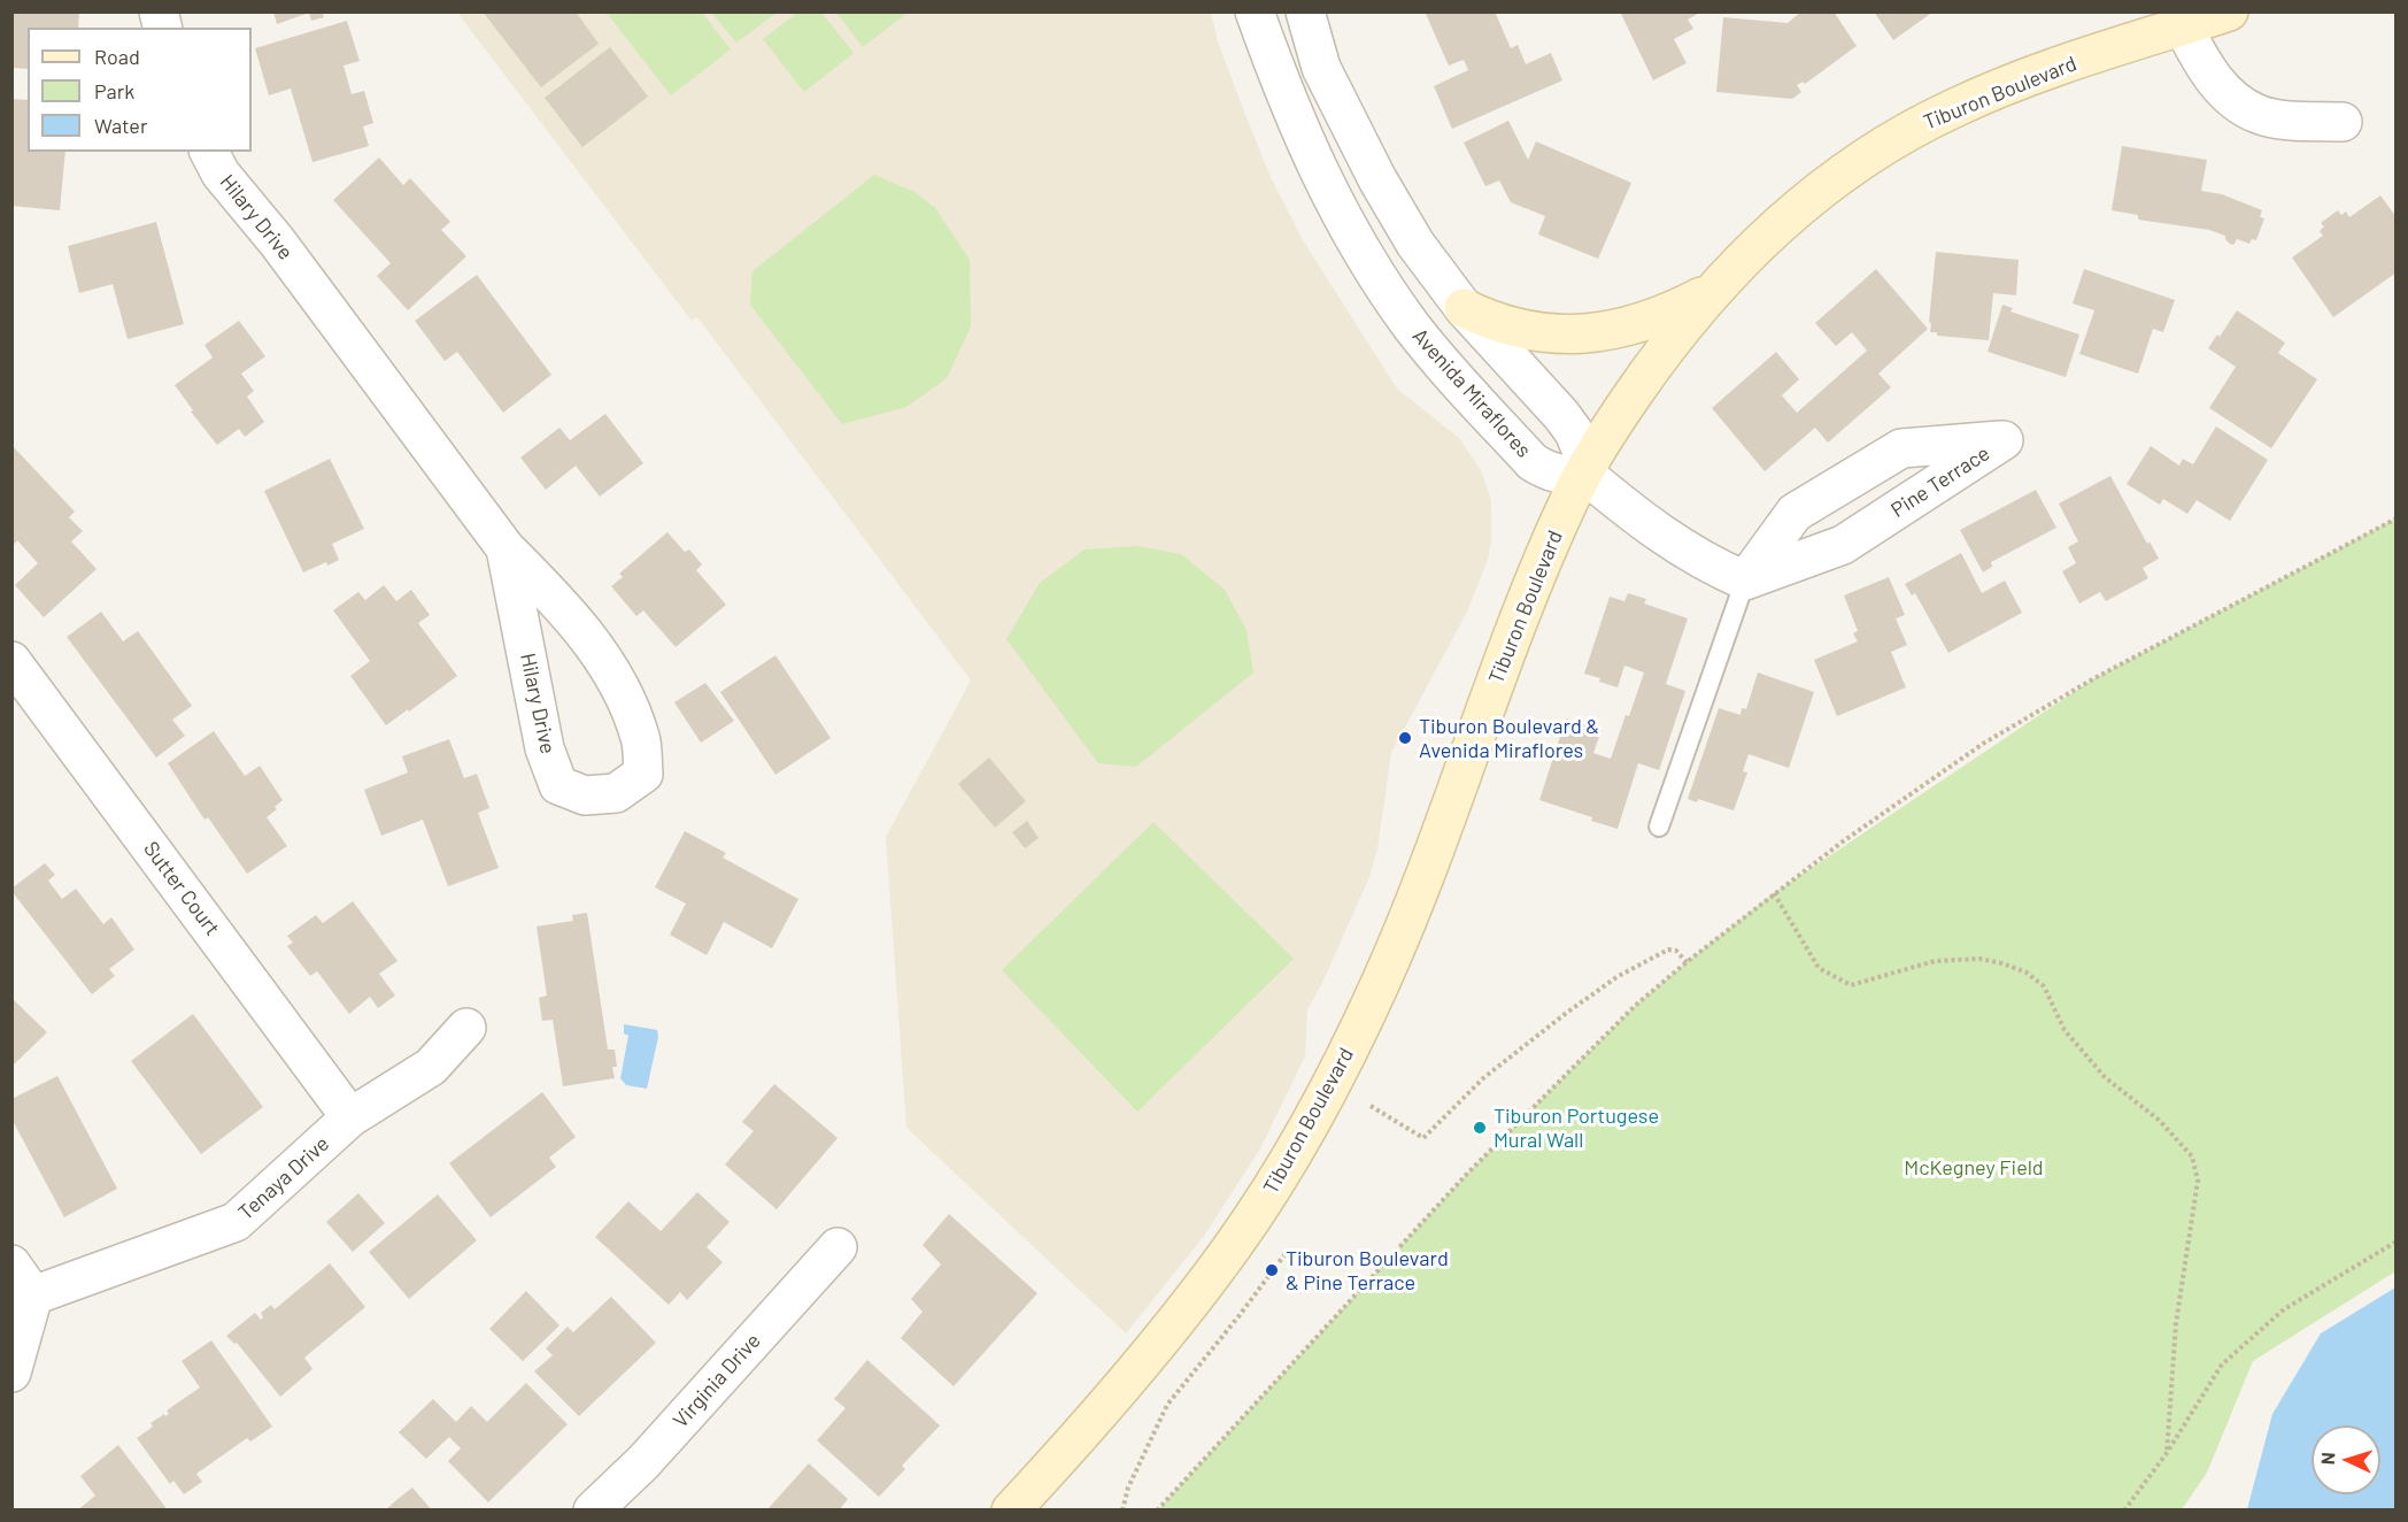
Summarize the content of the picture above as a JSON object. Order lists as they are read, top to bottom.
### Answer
{
  "streets": {
    "main road": ["Tiburon Boulevard"],
    "street": [
      "Hilary Drive",
      "Avenida Miraflores",
      "Pine Terrace",
      "Sutter Court",
      "Tenaya Drive",
      "Virginia Drive"
    ]
  },
  "crossings": [
    ["Tiburon Boulevard", "Avenida Miraflores"],
    ["Sutter Court", "Tenaya Drive"]
  ],
  "parks": ["McKegney Field"],
  "places": ["Tiburon Boulevard & Avenida Miraflores", "Tiburon Portugese Mural Wall", "Tiburon Boulevard & Pine Terrace"],
  "legend": ["Road", "Park", "Water"],
  "north": "left"
}
